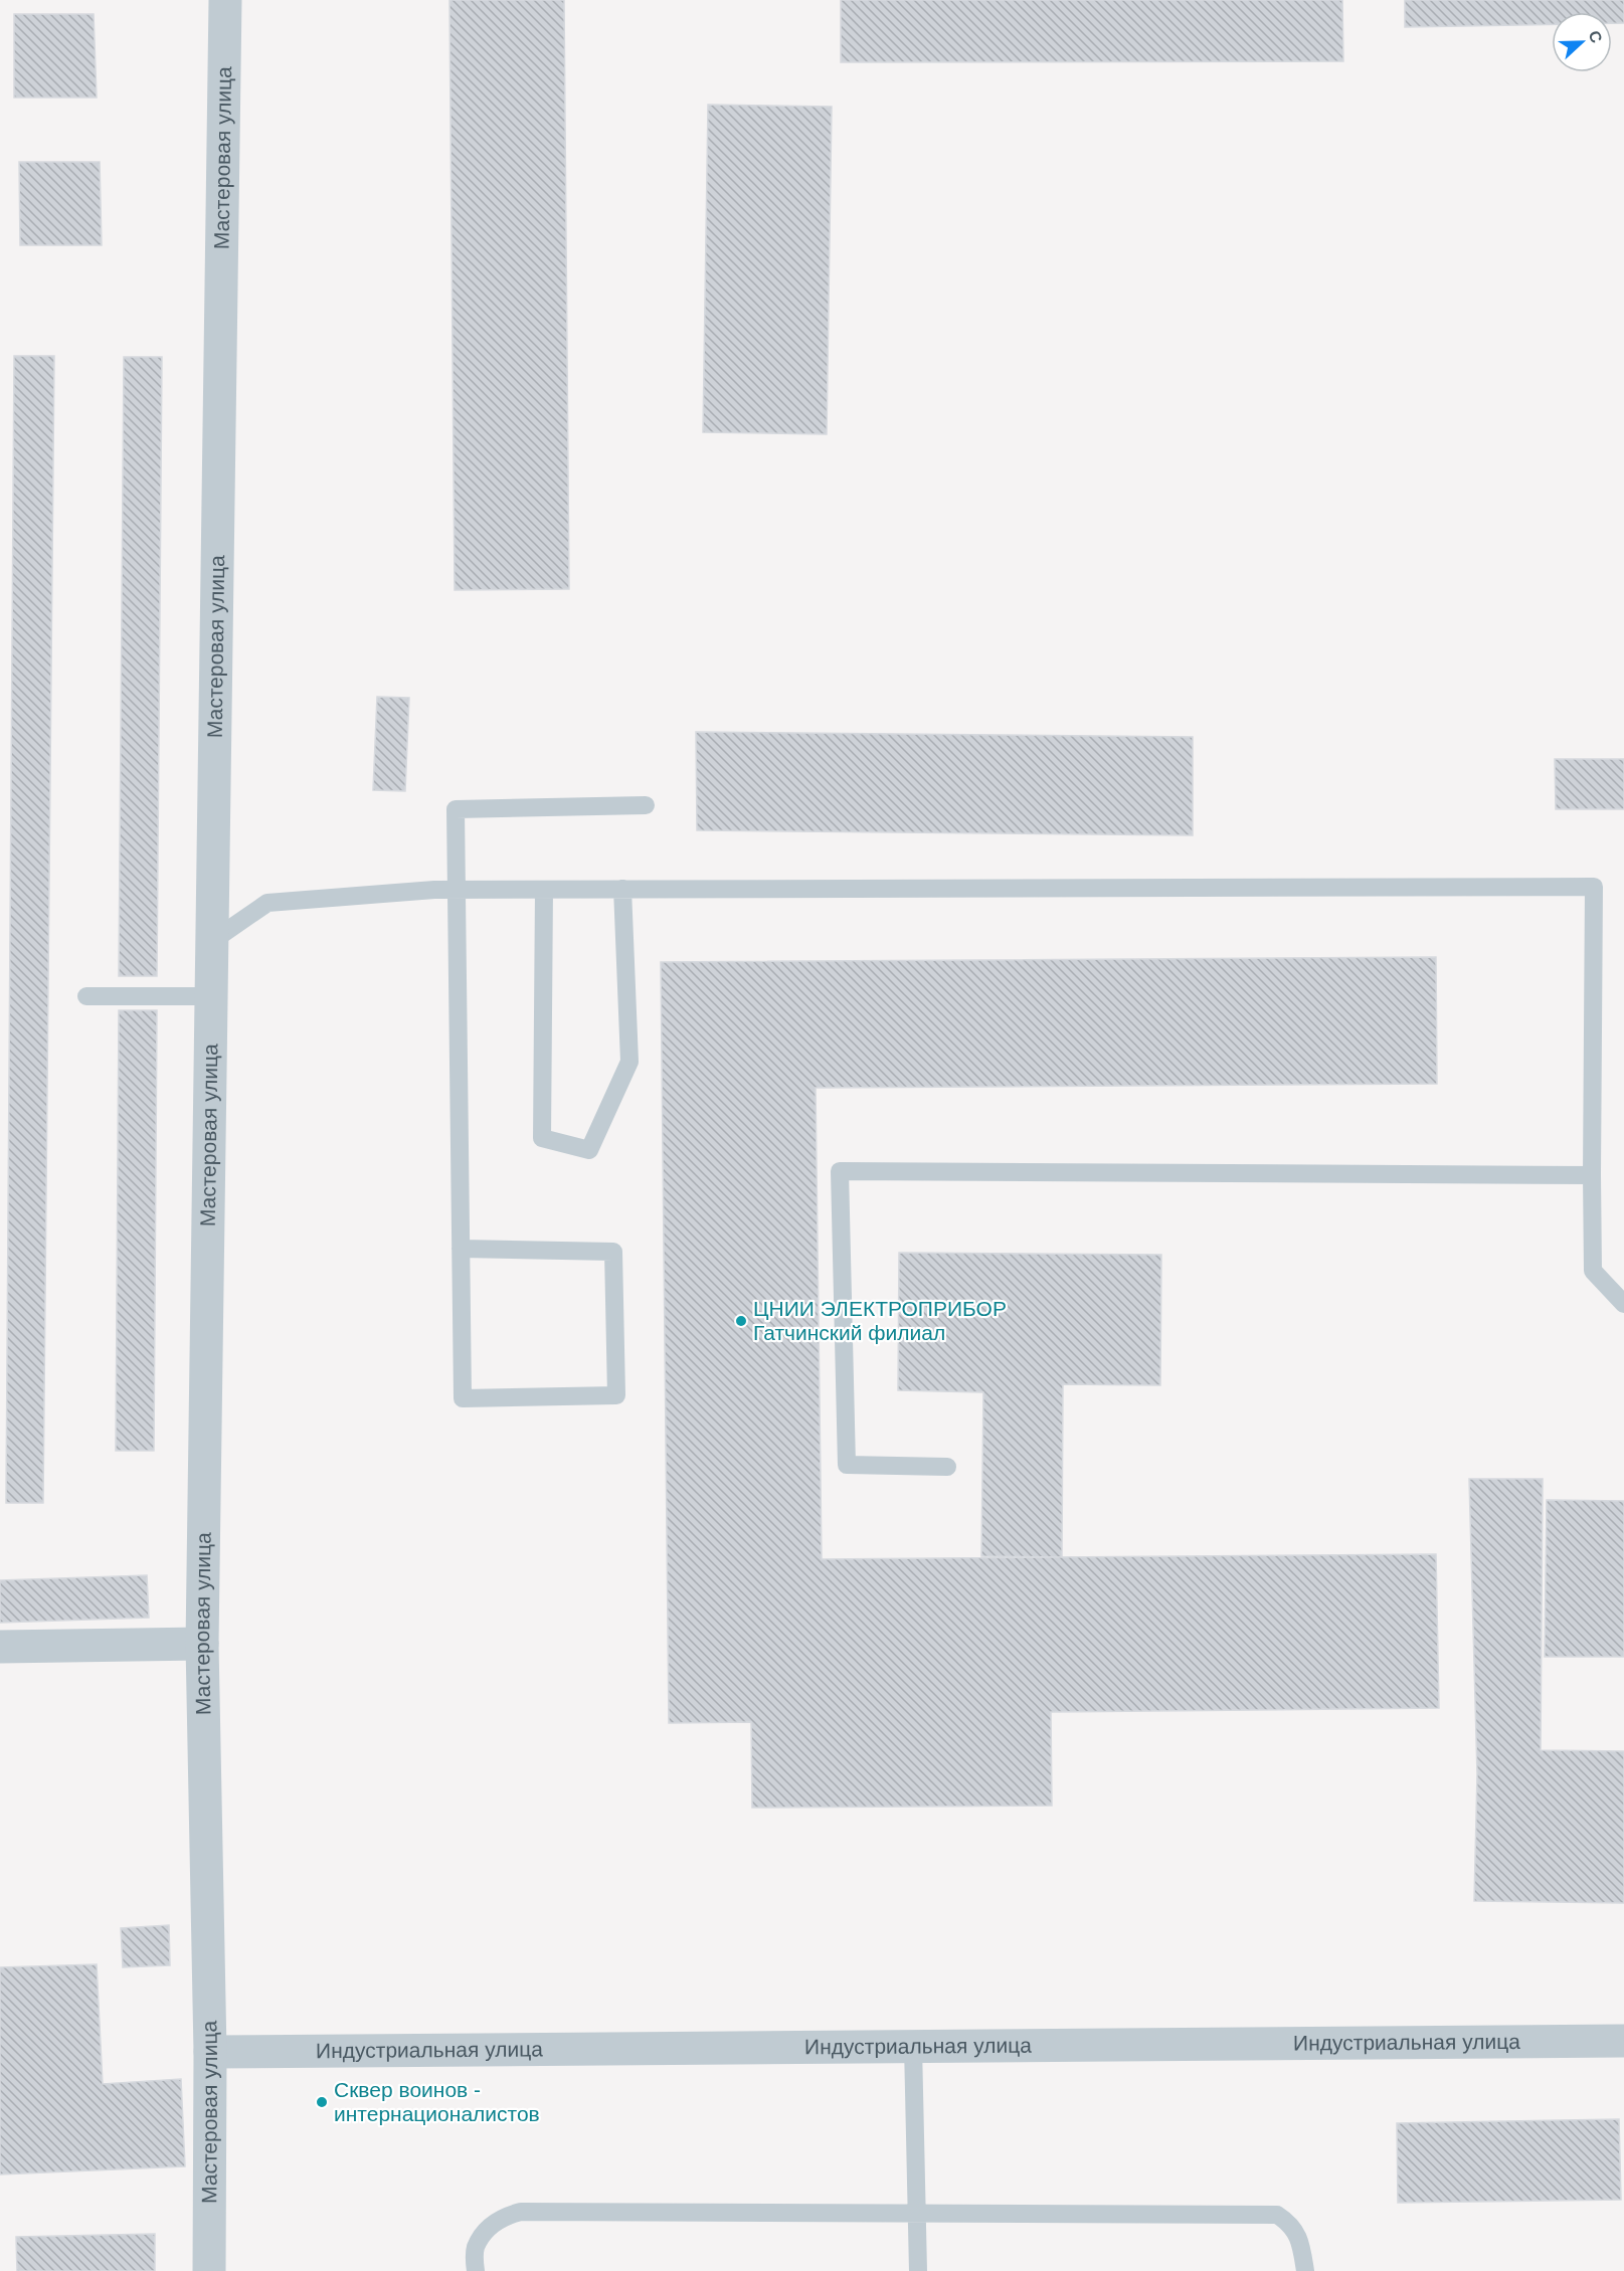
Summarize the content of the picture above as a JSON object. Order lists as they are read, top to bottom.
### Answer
{
  "streets": {
    "street": ["Мастеровая улица", "Индустриальная улица"]
  },
  "crossings": [
    ["Мастеровая улица", "Индустриальная улица"]
  ],
  "places": ["ЦНИИ ЭЛЕКТРОПРИБОР Гатчинский филиал", "Сквер воинов - интернационалистов"],
  "north": "right"
}
